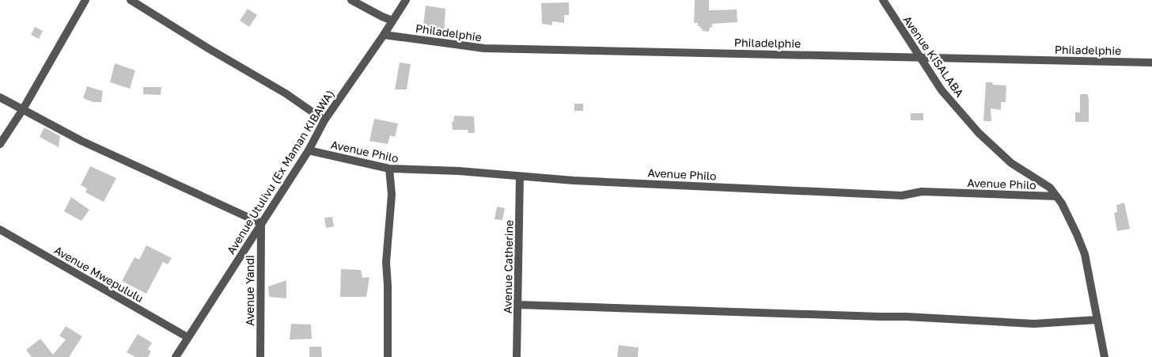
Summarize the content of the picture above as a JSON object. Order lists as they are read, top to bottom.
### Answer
{
  "streets": {
    "street": [
      "Philadelphie",
      "Avenue KISALABA",
      "Avenue Philo",
      "Avenue Utulivu (Ex Maman KIBAWA)",
      "Avenue Catherine",
      "Avenue Mwepululu",
      "Avenue Yandi"
    ]
  },
  "crossings": [
    ["Philadelphie", "Avenue KISALABA"],
    ["Philadelphie", "Avenue Utulivu (Ex Maman KIBAWA)"],
    ["Avenue KISALABA", "Avenue Philo"],
    ["Avenue Philo", "Avenue Utulivu (Ex Maman KIBAWA)"],
    ["Avenue Philo", "Avenue Catherine"],
    ["Avenue Utulivu (Ex Maman KIBAWA)", "Avenue Mwepululu"],
    ["Avenue Utulivu (Ex Maman KIBAWA)", "Avenue Yandi"]
  ]
}
